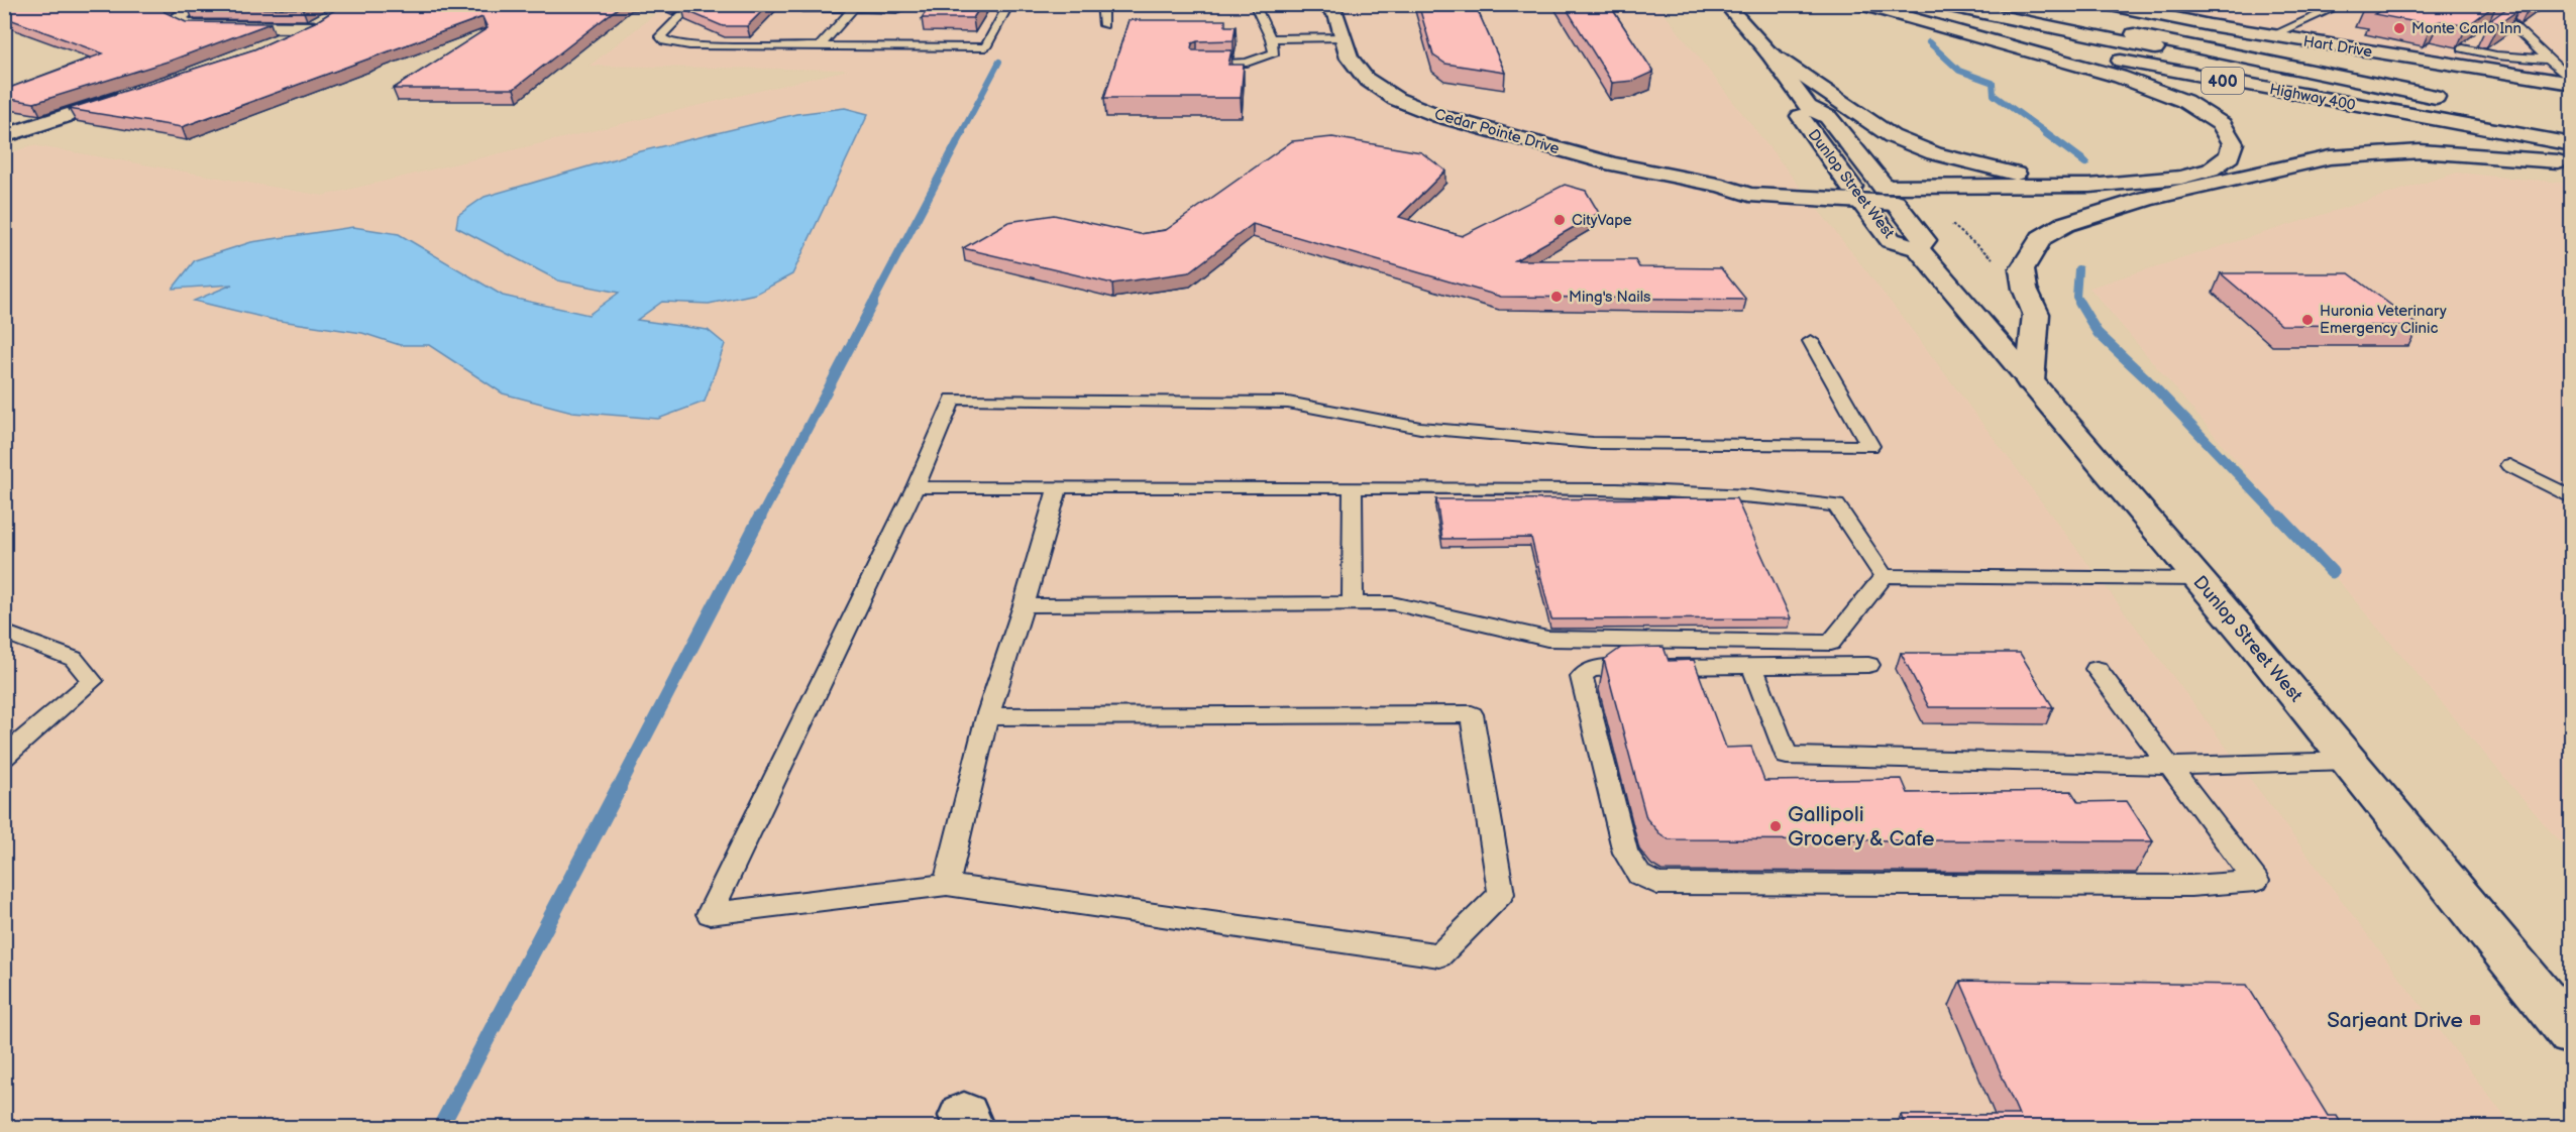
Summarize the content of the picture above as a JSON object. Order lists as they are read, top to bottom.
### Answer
{
  "streets": {
    "main road": [
      "Hart Drive",
      "400",
      "Highway 400",
      "Cedar Pointe Drive",
      "Dunlop Street West"
    ]
  },
  "crossings": [
    ["Cedar Pointe Drive", "Dunlop Street West"]
  ],
  "places": {
    "other": [
      "Monte Carlo Inn",
      "CityVape",
      "Ming's Nails",
      "Huronia Veterinary Emergency Clinic",
      "Gallipoli Grocery & Cafe"
    ],
    "transit": ["Sarjeant Drive"]
  }
}
